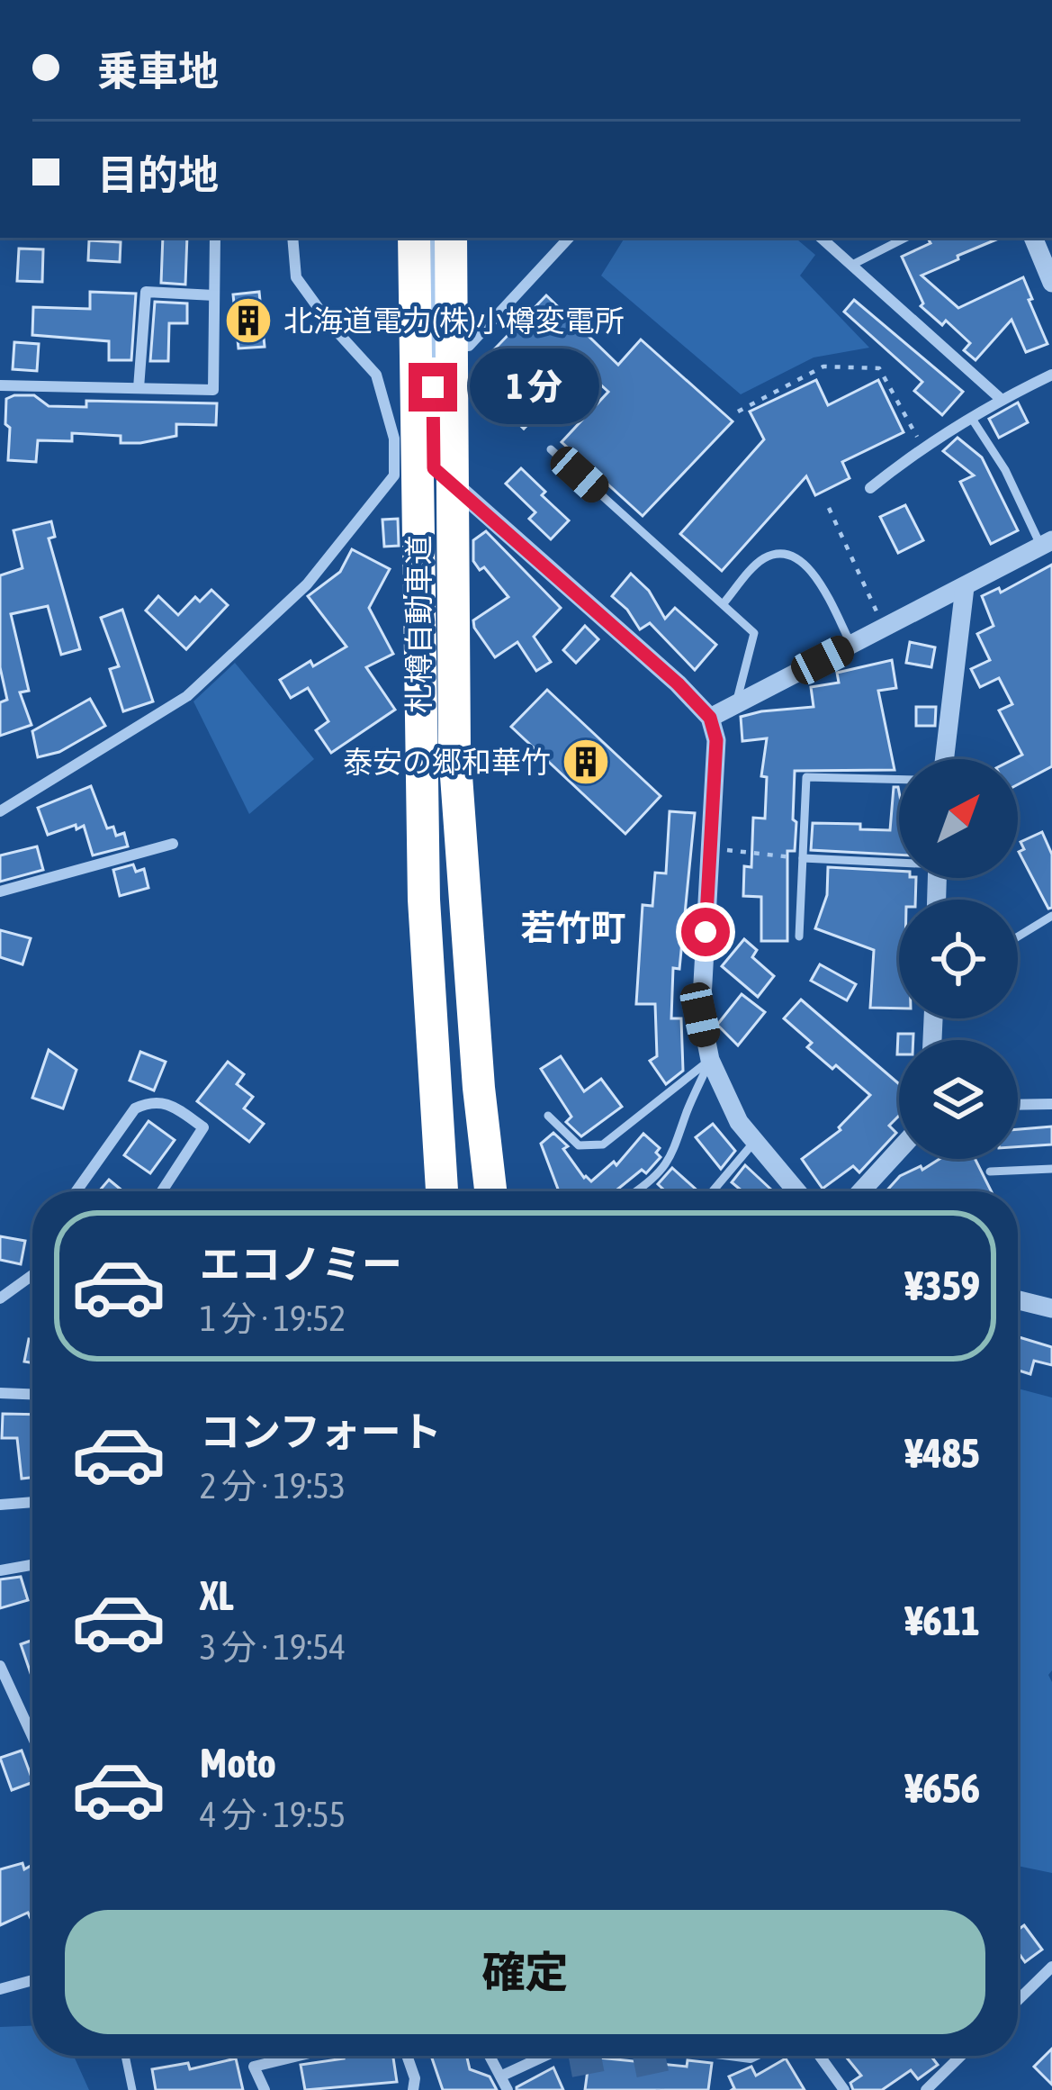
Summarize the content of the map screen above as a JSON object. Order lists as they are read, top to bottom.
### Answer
{
  "streets": {
    "highway": ["札樽自動車道"]
  },
  "districts": ["若竹町"],
  "places": {
    "building": ["北海道電力(株)小樽変電所", "泰安の郷和華竹"]
  },
  "north": "top right",
  "page": {
    "banner": ["乗車地", "目的地"],
    "bubble": "1 分",
    "list": [
      {
        "name": "エコノミー",
        "note": "1 分 · 19:52",
        "value": "¥359"
      },
      {
        "name": "コンフォート",
        "note": "2 分 · 19:53",
        "value": "¥485"
      },
      {
        "name": "XL",
        "note": "3 分 · 19:54",
        "value": "¥611"
      },
      {
        "name": "Moto",
        "note": "4 分 · 19:55",
        "value": "¥656"
      }
    ],
    "buttons": "確定"
  }
}
